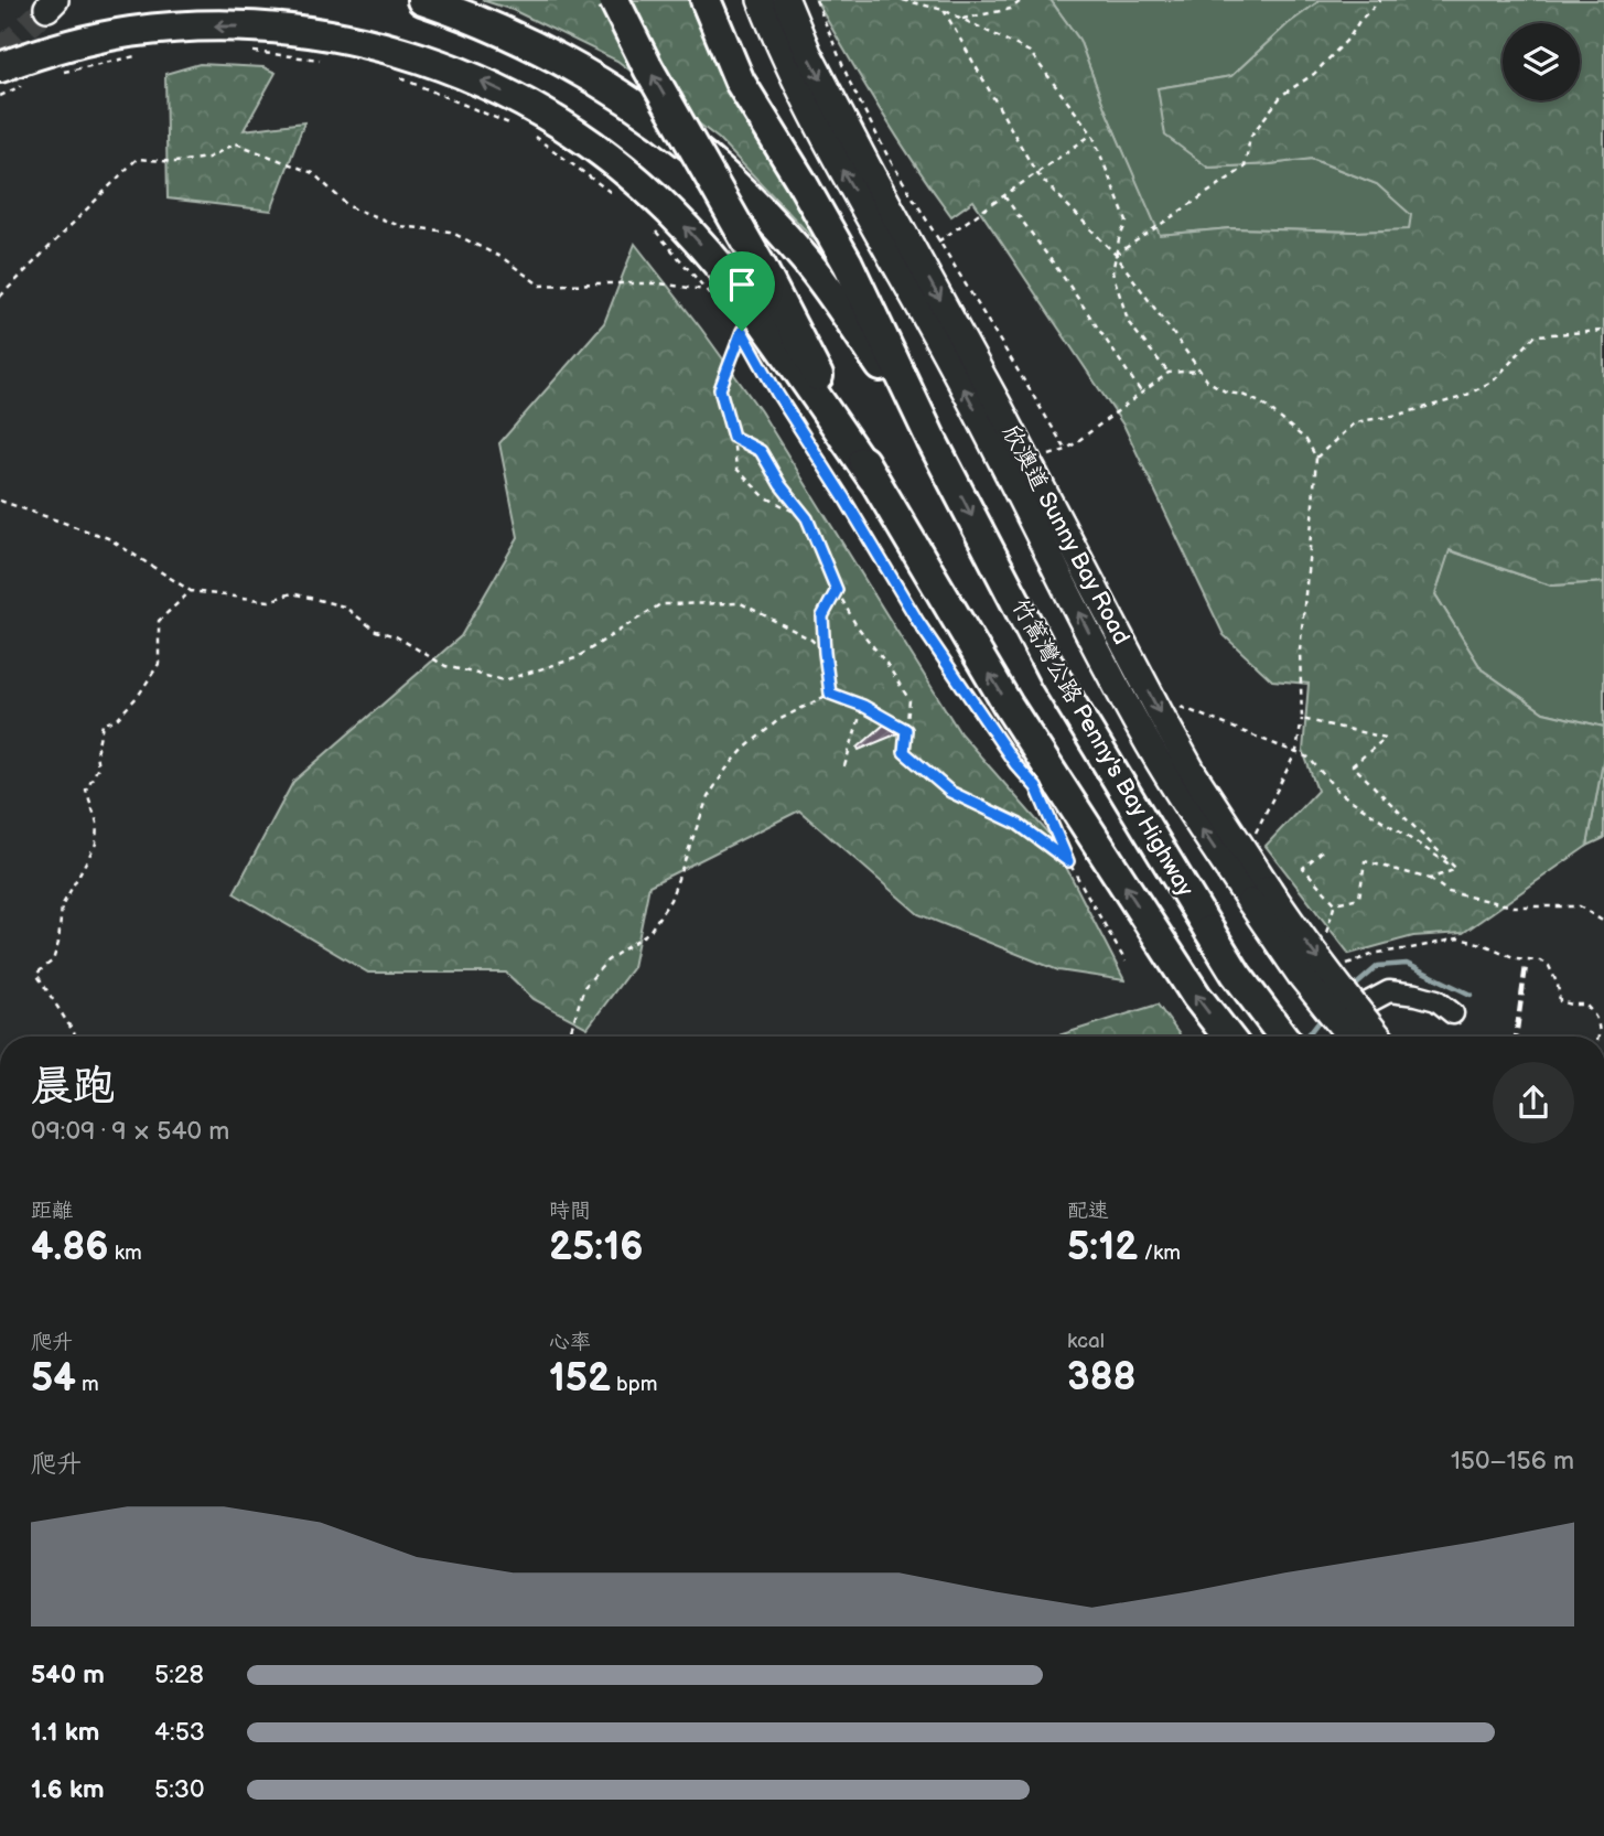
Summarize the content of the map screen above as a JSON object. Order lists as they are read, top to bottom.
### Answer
{
  "streets": {
    "highway": ["竹篙灣公路 Penny's Bay Highway"],
    "main road": ["欣澳道 Sunny Bay Road"]
  },
  "page": {
    "heading": ["晨跑", "09:09 · 9 × 540 m"],
    "stats": [
      ["距離", "4.86 km"],
      ["時間", "25:16"],
      ["配速", "5:12 /km"],
      ["爬升", "54 m"],
      ["心率", "152 bpm"],
      ["kcal", "388"]
    ],
    "chart": ["爬升", "150–156 m"],
    "list": [
      {
        "name": "540 m",
        "note": "5:28"
      },
      {
        "name": "1.1 km",
        "note": "4:53"
      },
      {
        "name": "1.6 km",
        "note": "5:30"
      }
    ]
  }
}
